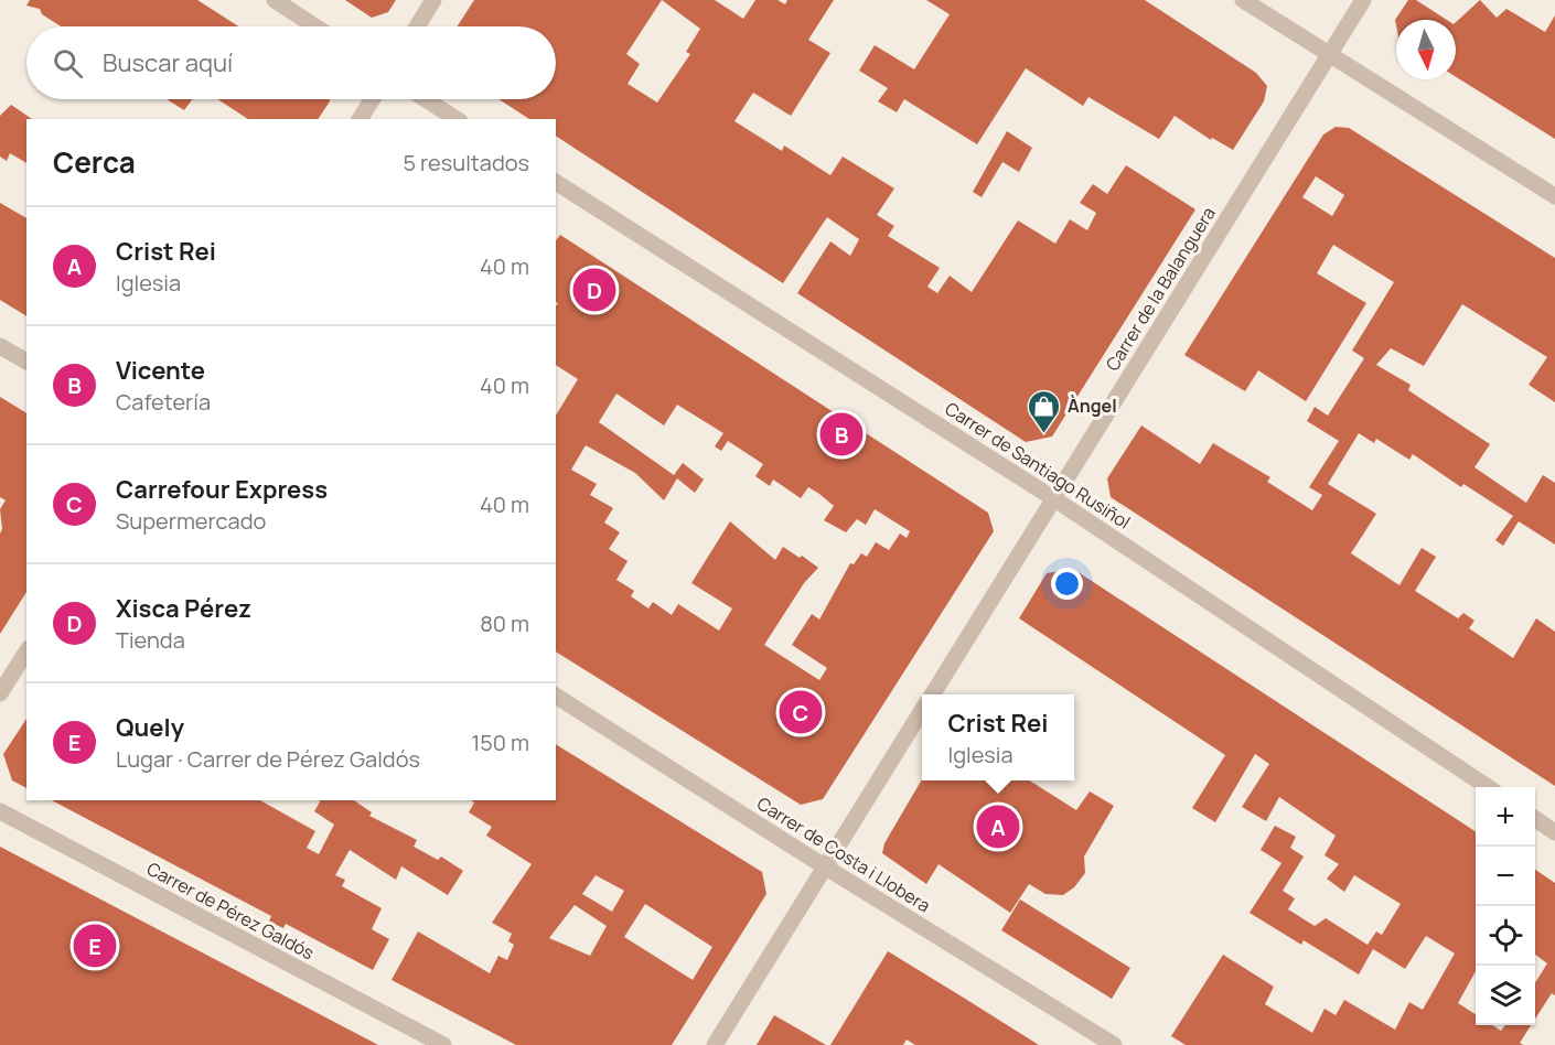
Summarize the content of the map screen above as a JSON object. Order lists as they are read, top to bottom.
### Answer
{
  "streets": {
    "street": [
      "Carrer de la Balanguera",
      "Carrer de Santiago Rusiñol",
      "Carrer de Costa i Llobera",
      "Carrer de Pérez Galdós"
    ]
  },
  "crossings": [
    ["Carrer de la Balanguera", "Carrer de Santiago Rusiñol"],
    ["Carrer de la Balanguera", "Carrer de Costa i Llobera"]
  ],
  "places": {
    "shop": ["Àngel"]
  },
  "north": "bottom",
  "page": {
    "search": "Buscar aquí",
    "heading": ["Cerca", "5 resultados"],
    "list": [
      {
        "mark": "A",
        "name": "Crist Rei",
        "note": "Iglesia",
        "value": "40 m"
      },
      {
        "mark": "B",
        "name": "Vicente",
        "note": "Cafetería",
        "value": "40 m"
      },
      {
        "mark": "C",
        "name": "Carrefour Express",
        "note": "Supermercado",
        "value": "40 m"
      },
      {
        "mark": "D",
        "name": "Xisca Pérez",
        "note": "Tienda",
        "value": "80 m"
      },
      {
        "mark": "E",
        "name": "Quely",
        "note": "Lugar · Carrer de Pérez Galdós",
        "value": "150 m"
      }
    ],
    "pins": [
      "D",
      "B",
      "C",
      "A",
      "E"
    ],
    "popup": ["Crist Rei", "Iglesia"],
    "map_buttons": ["+", "−"]
  }
}
